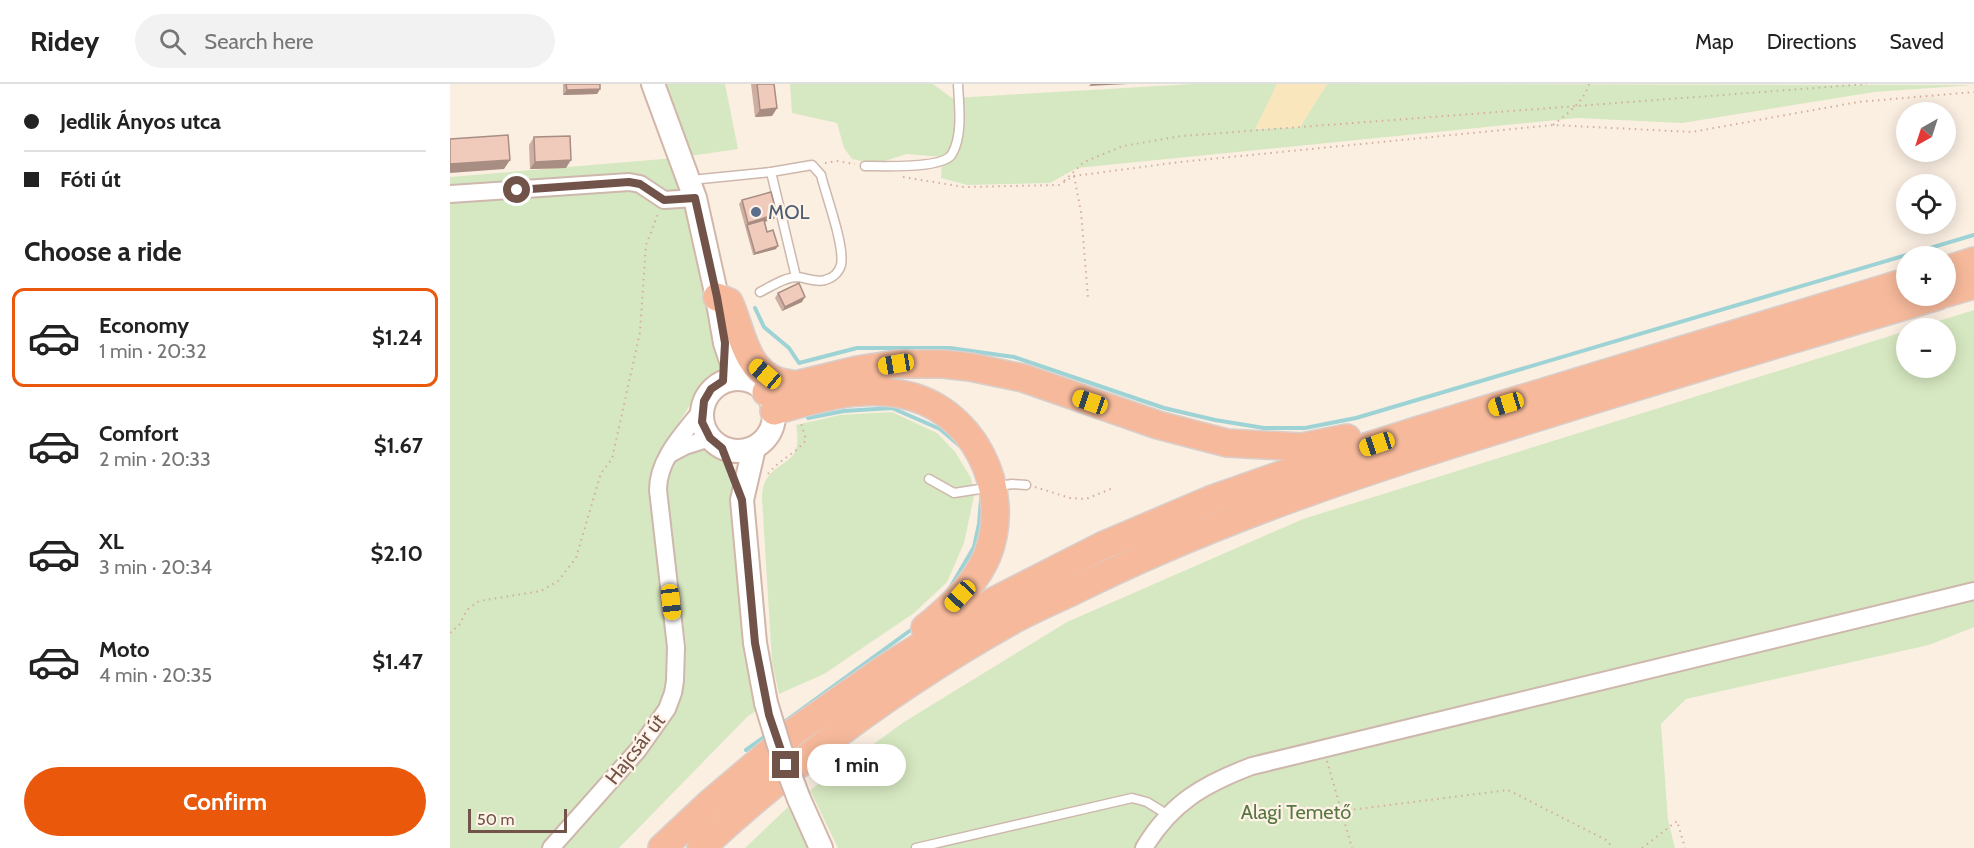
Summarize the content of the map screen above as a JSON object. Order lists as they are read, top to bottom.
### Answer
{
  "streets": {
    "street": ["Hajcsár út"]
  },
  "parks": ["Alagi Temető"],
  "places": ["MOL"],
  "scale_bar": "50 m",
  "north": "bottom left",
  "page": {
    "header": "Ridey",
    "search": "Search here",
    "nav": ["Map", "Directions", "Saved"],
    "banner": ["Jedlik Ányos utca", "Fóti út"],
    "map_buttons": ["+", "−"],
    "heading": "Choose a ride",
    "list": [
      {
        "name": "Economy",
        "note": "1 min · 20:32",
        "value": "$1.24"
      },
      {
        "name": "Comfort",
        "note": "2 min · 20:33",
        "value": "$1.67"
      },
      {
        "name": "XL",
        "note": "3 min · 20:34",
        "value": "$2.10"
      },
      {
        "name": "Moto",
        "note": "4 min · 20:35",
        "value": "$1.47"
      }
    ],
    "bubble": "1 min",
    "buttons": "Confirm",
    "scale": "50 m"
  }
}
